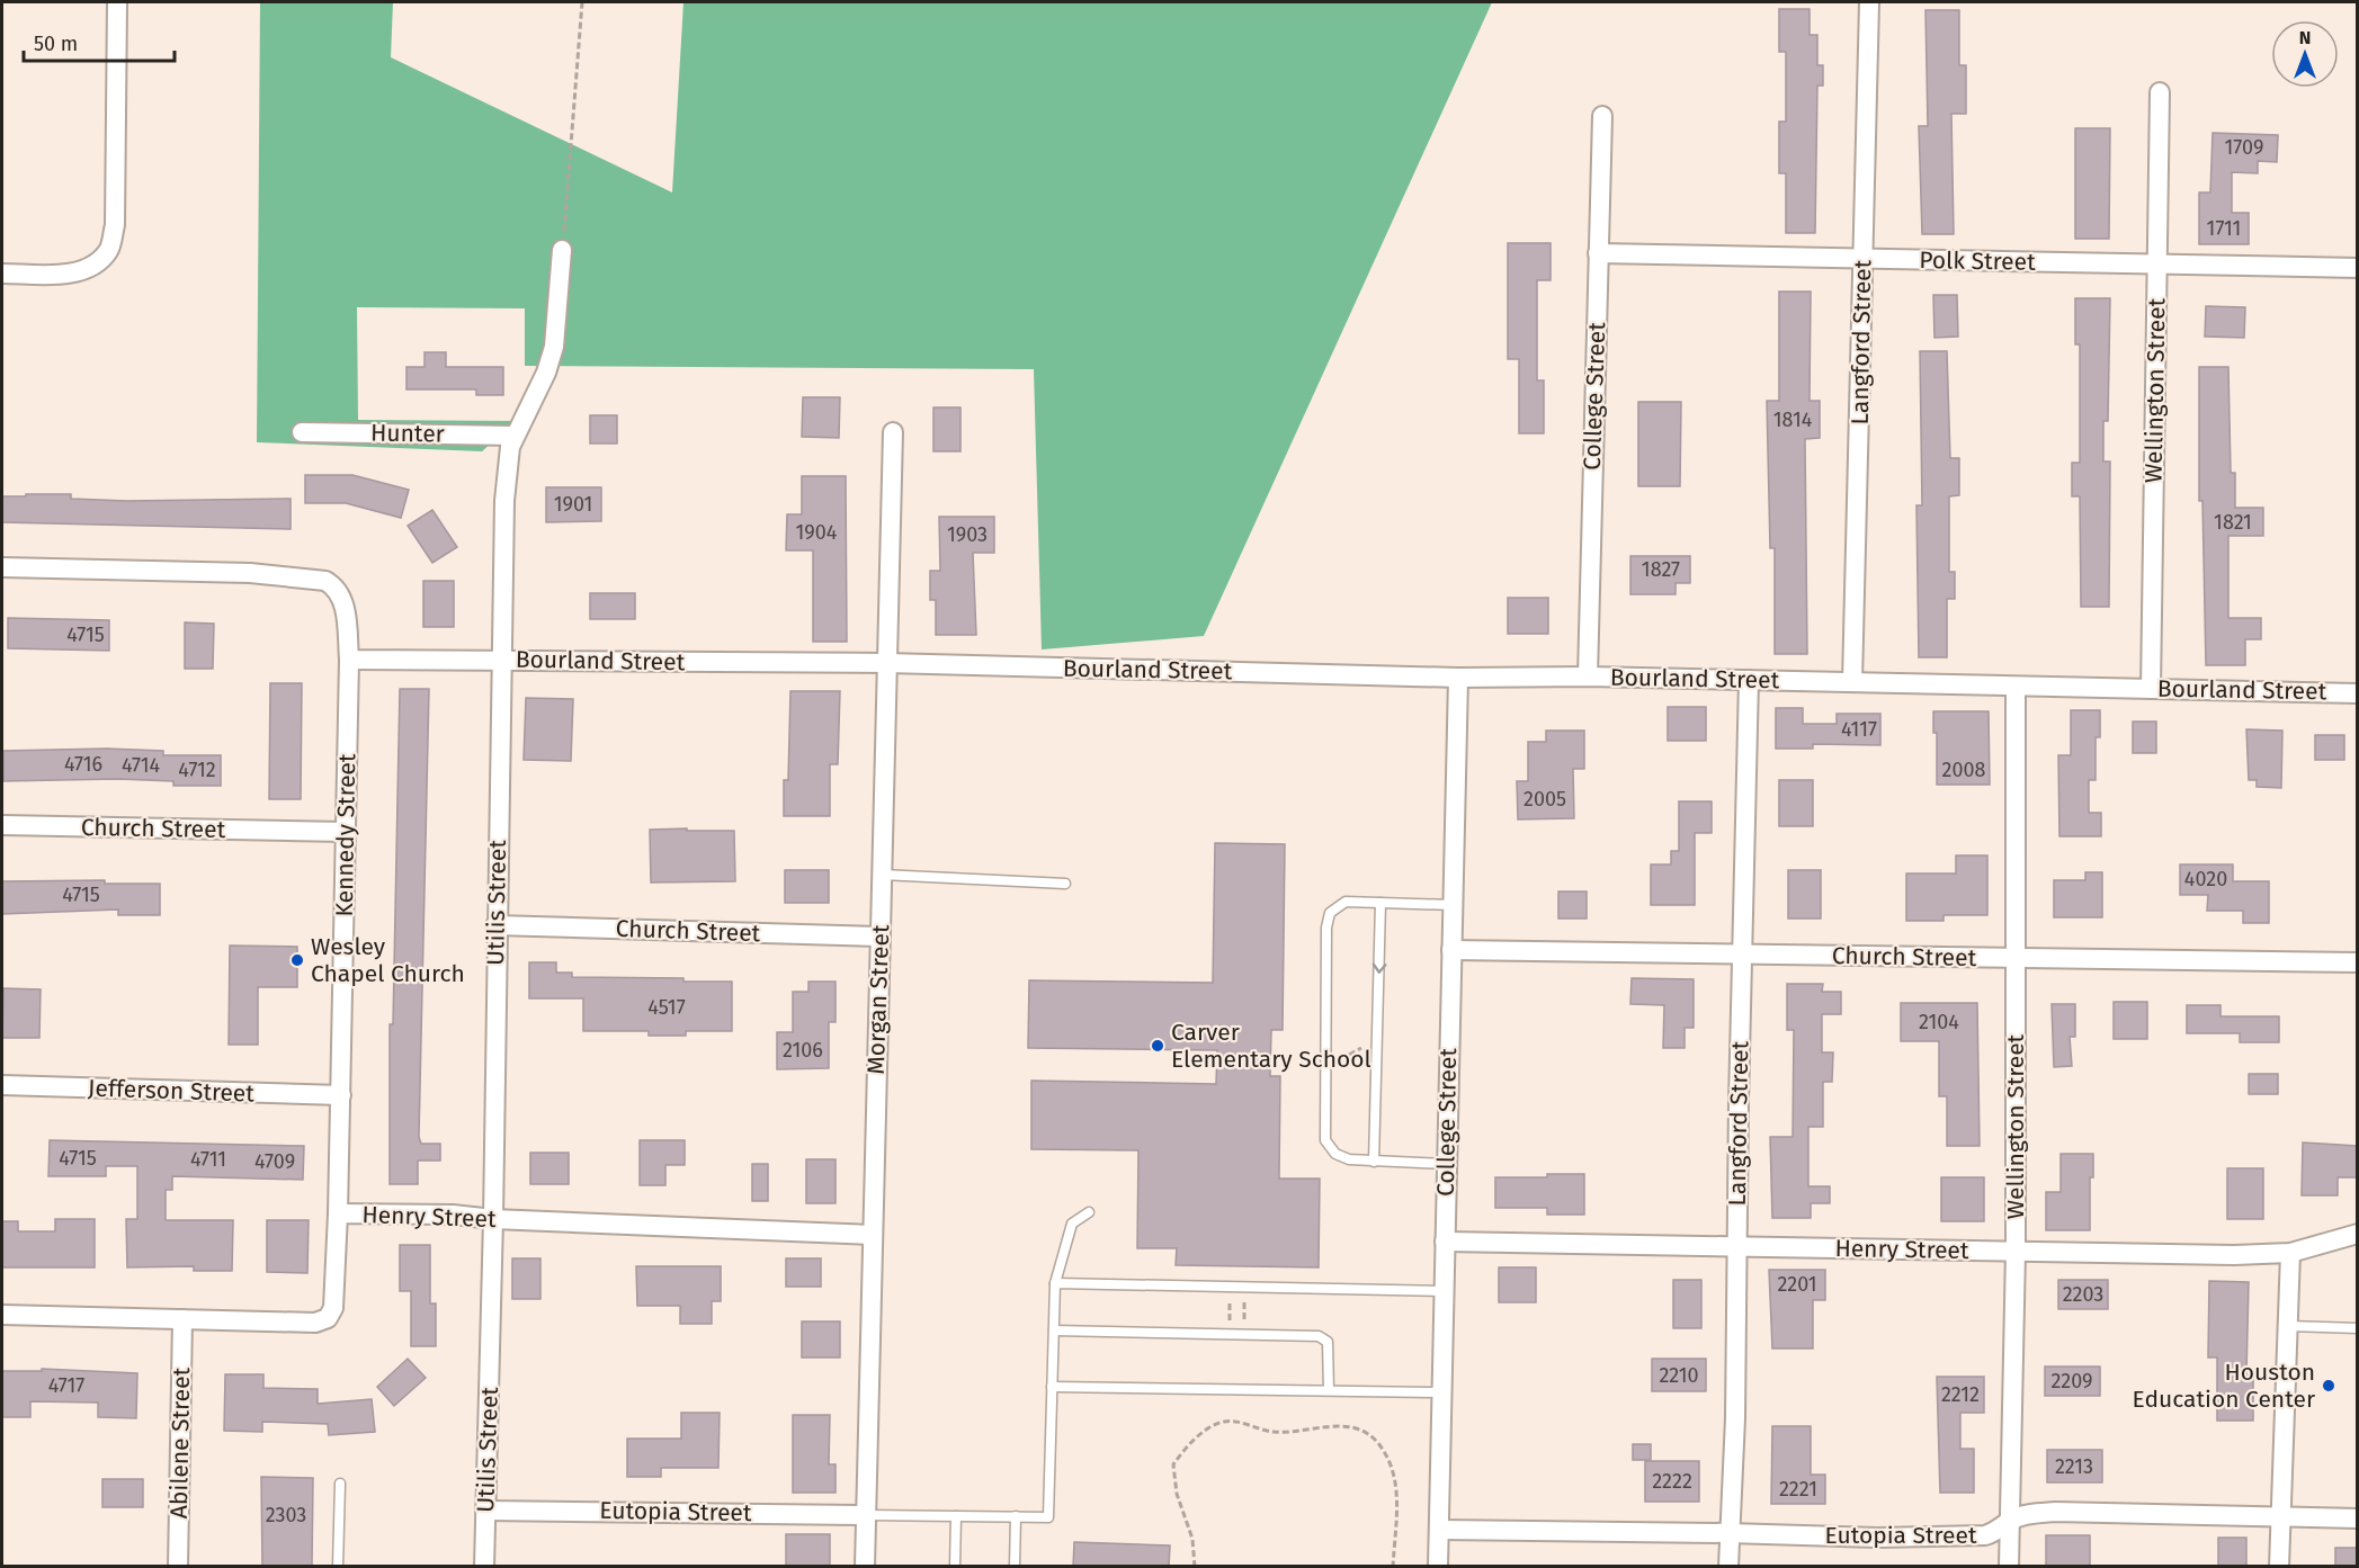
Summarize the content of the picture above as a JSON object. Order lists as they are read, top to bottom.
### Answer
{
  "streets": {
    "street": [
      "Polk Street",
      "Langford Street",
      "Wellington Street",
      "College Street",
      "Hunter",
      "Bourland Street",
      "Church Street",
      "Kennedy Street",
      "Utilis Street",
      "Morgan Street",
      "Jefferson Street",
      "Henry Street",
      "Abilene Street",
      "Eutopia Street"
    ]
  },
  "crossings": [
    ["Polk Street", "Langford Street"],
    ["Polk Street", "Wellington Street"],
    ["Polk Street", "College Street"],
    ["Langford Street", "Bourland Street"],
    ["Langford Street", "Church Street"],
    ["Langford Street", "Henry Street"],
    ["Langford Street", "Eutopia Street"],
    ["Wellington Street", "Bourland Street"],
    ["Wellington Street", "Church Street"],
    ["Wellington Street", "Henry Street"],
    ["Wellington Street", "Eutopia Street"],
    ["College Street", "Bourland Street"],
    ["College Street", "Church Street"],
    ["College Street", "Henry Street"],
    ["College Street", "Eutopia Street"],
    ["Hunter", "Utilis Street"],
    ["Bourland Street", "Kennedy Street"],
    ["Bourland Street", "Utilis Street"],
    ["Bourland Street", "Morgan Street"],
    ["Church Street", "Kennedy Street"],
    ["Church Street", "Utilis Street"],
    ["Church Street", "Morgan Street"],
    ["Kennedy Street", "Jefferson Street"],
    ["Kennedy Street", "Henry Street"],
    ["Utilis Street", "Henry Street"],
    ["Utilis Street", "Eutopia Street"],
    ["Morgan Street", "Henry Street"],
    ["Morgan Street", "Eutopia Street"],
    ["Henry Street", "Abilene Street"]
  ],
  "places": ["Wesley Chapel Church", "Carver Elementary School", "Houston Education Center"],
  "house_numbers": [
    "1709",
    "1711",
    "1814",
    "1901",
    "1821",
    "1904",
    "1903",
    "1827",
    "4715",
    "4117",
    "4716",
    "4714",
    "4712",
    "2008",
    "2005",
    "4020",
    "4715",
    "4517",
    "2104",
    "2106",
    "4715",
    "4711",
    "4709",
    "2201",
    "2203",
    "2210",
    "2209",
    "4717",
    "2212",
    "2213",
    "2222",
    "2221",
    "2303"
  ],
  "scale_bar": "50 m",
  "north": "top"
}
